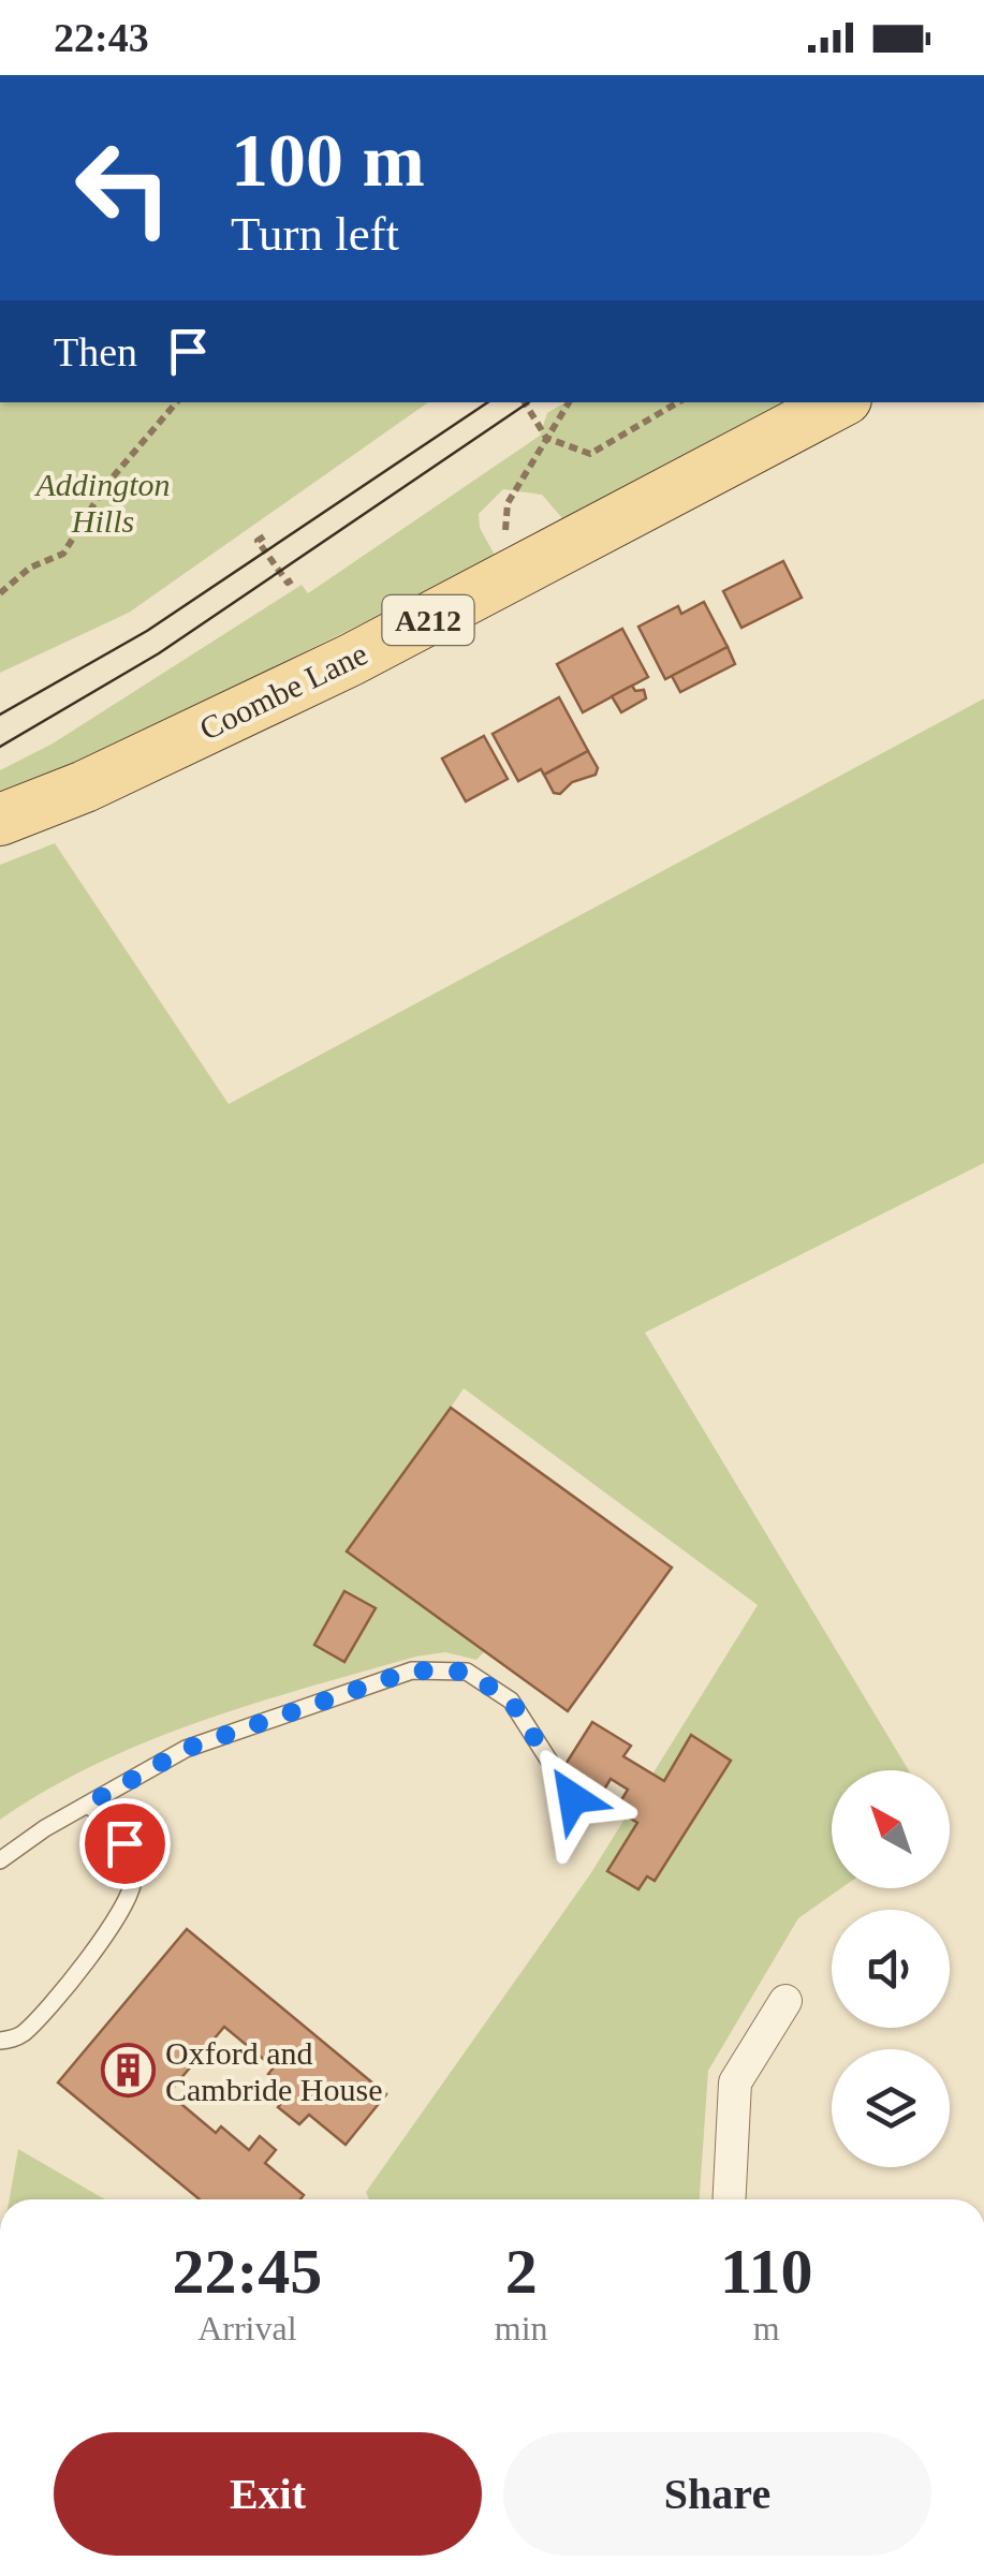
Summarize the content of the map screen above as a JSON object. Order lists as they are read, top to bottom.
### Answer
{
  "streets": {
    "main road": ["A212", "Coombe Lane"]
  },
  "parks": ["Addington Hills"],
  "places": {
    "building": ["Oxford and Cambride House"]
  },
  "north": "top left",
  "page": {
    "status": "22:43",
    "turn": ["100 m", "Turn left"],
    "then": "Then",
    "eta": [
      "22:45",
      "Arrival",
      "2",
      "min",
      "110",
      "m"
    ],
    "buttons": ["Exit", "Share"]
  }
}
